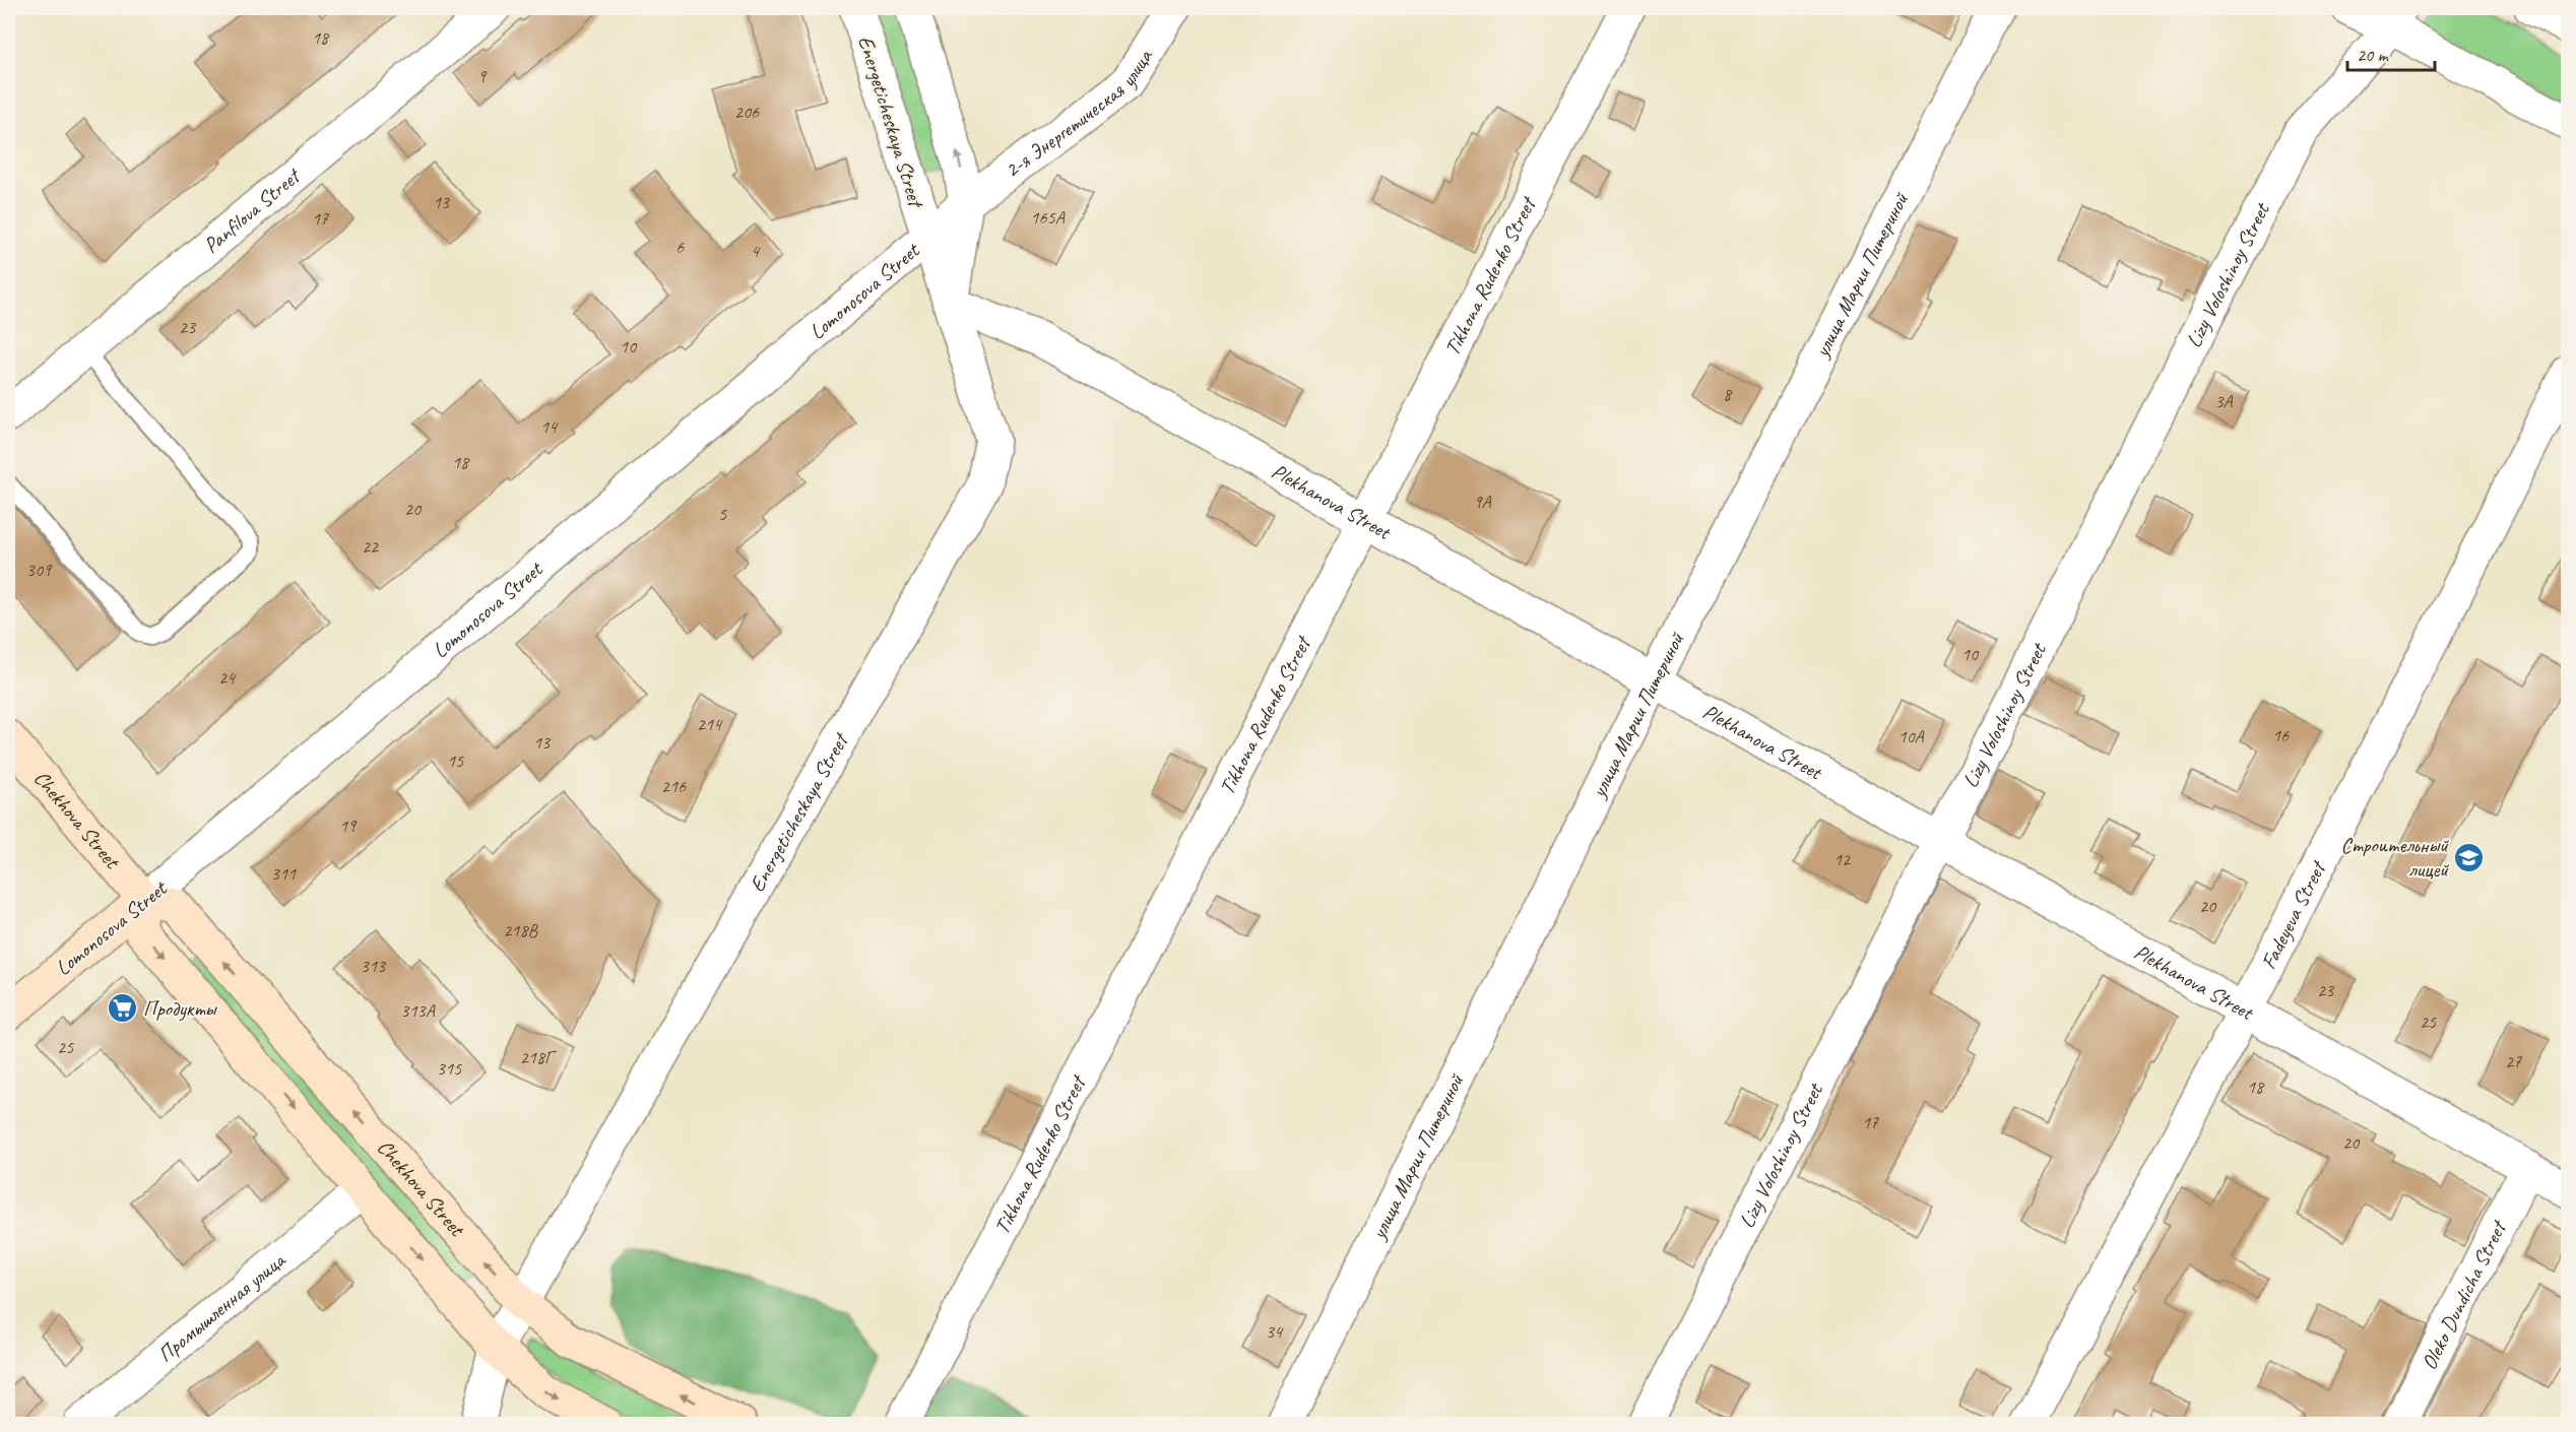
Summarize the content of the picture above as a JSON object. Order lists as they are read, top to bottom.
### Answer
{
  "streets": {
    "main road": ["Lomonosova Street", "Chekhova Street"],
    "street": [
      "2-я Энергетическая улица",
      "Energeticheskaya Street",
      "Panfilova Street",
      "улица Марии Питериной",
      "Tikhona Rudenko Street",
      "Lizy Voloshinoy Street",
      "Plekhanova Street",
      "Fadeyeva Street",
      "Oleko Dundicha Street",
      "Промышленная улица"
    ]
  },
  "crossings": [
    ["2-я Энергетическая улица", "Energeticheskaya Street"],
    ["2-я Энергетическая улица", "Lomonosova Street"],
    ["Energeticheskaya Street", "Lomonosova Street"],
    ["Energeticheskaya Street", "Plekhanova Street"],
    ["Energeticheskaya Street", "Chekhova Street"],
    ["улица Марии Питериной", "Plekhanova Street"],
    ["Tikhona Rudenko Street", "Plekhanova Street"],
    ["Lizy Voloshinoy Street", "Plekhanova Street"],
    ["Lomonosova Street", "Chekhova Street"],
    ["Plekhanova Street", "Fadeyeva Street"],
    ["Plekhanova Street", "Oleko Dundicha Street"]
  ],
  "places": {
    "school or university": ["Строительный лицей"],
    "supermarket": ["Продукты"]
  },
  "house_numbers": [
    "18",
    "9",
    "206",
    "13",
    "165А",
    "17",
    "6",
    "4",
    "23",
    "10",
    "8",
    "3А",
    "14",
    "18",
    "9А",
    "20",
    "5",
    "22",
    "309",
    "10",
    "24",
    "214",
    "16",
    "10А",
    "13",
    "15",
    "216",
    "19",
    "12",
    "311",
    "20",
    "218В",
    "313",
    "23",
    "313А",
    "25",
    "25",
    "218Г",
    "27",
    "315",
    "18",
    "17",
    "20",
    "34"
  ],
  "scale_bar": "20 m"
}
